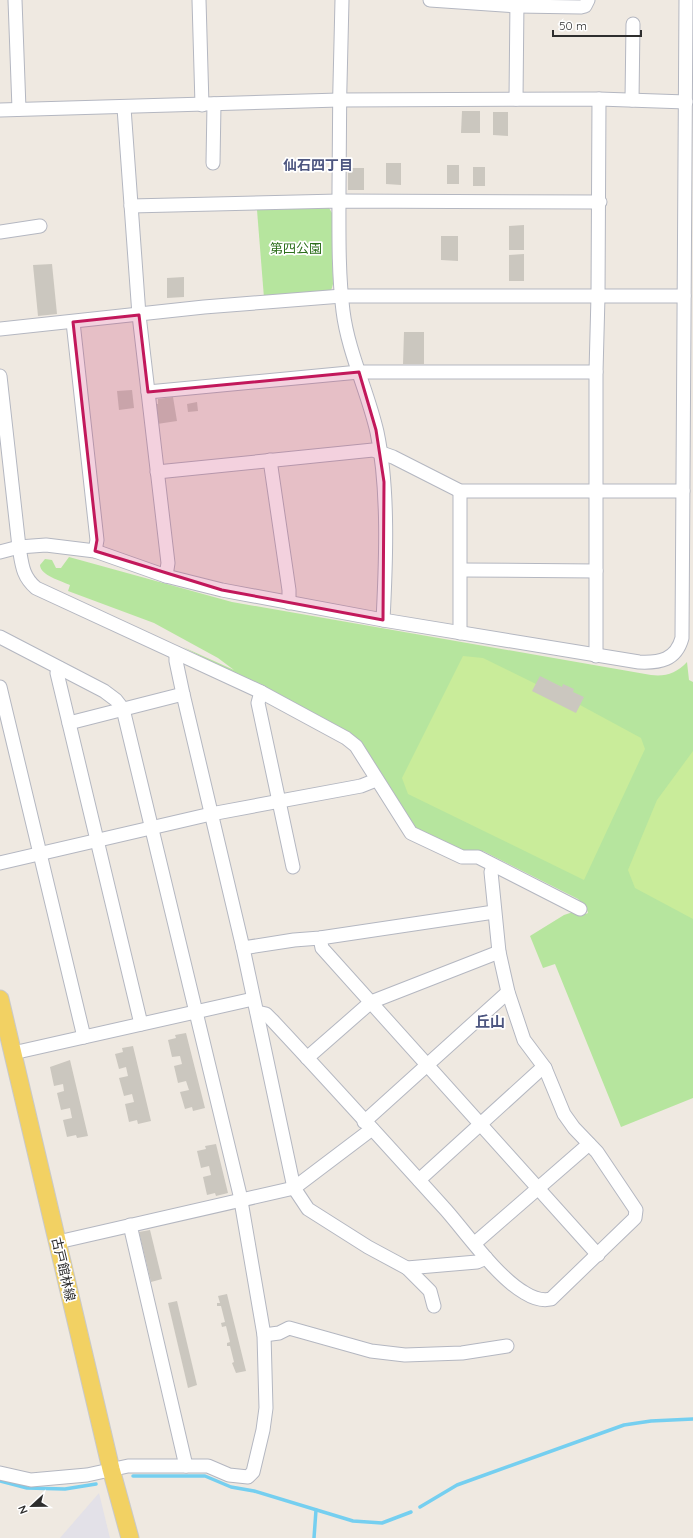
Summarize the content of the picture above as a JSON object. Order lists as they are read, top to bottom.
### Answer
{
  "streets": {
    "main road": ["古戸館林線"]
  },
  "districts": ["仙石四丁目", "丘山"],
  "parks": ["第四公園"],
  "scale_bar": "50 m",
  "north": "left"
}
